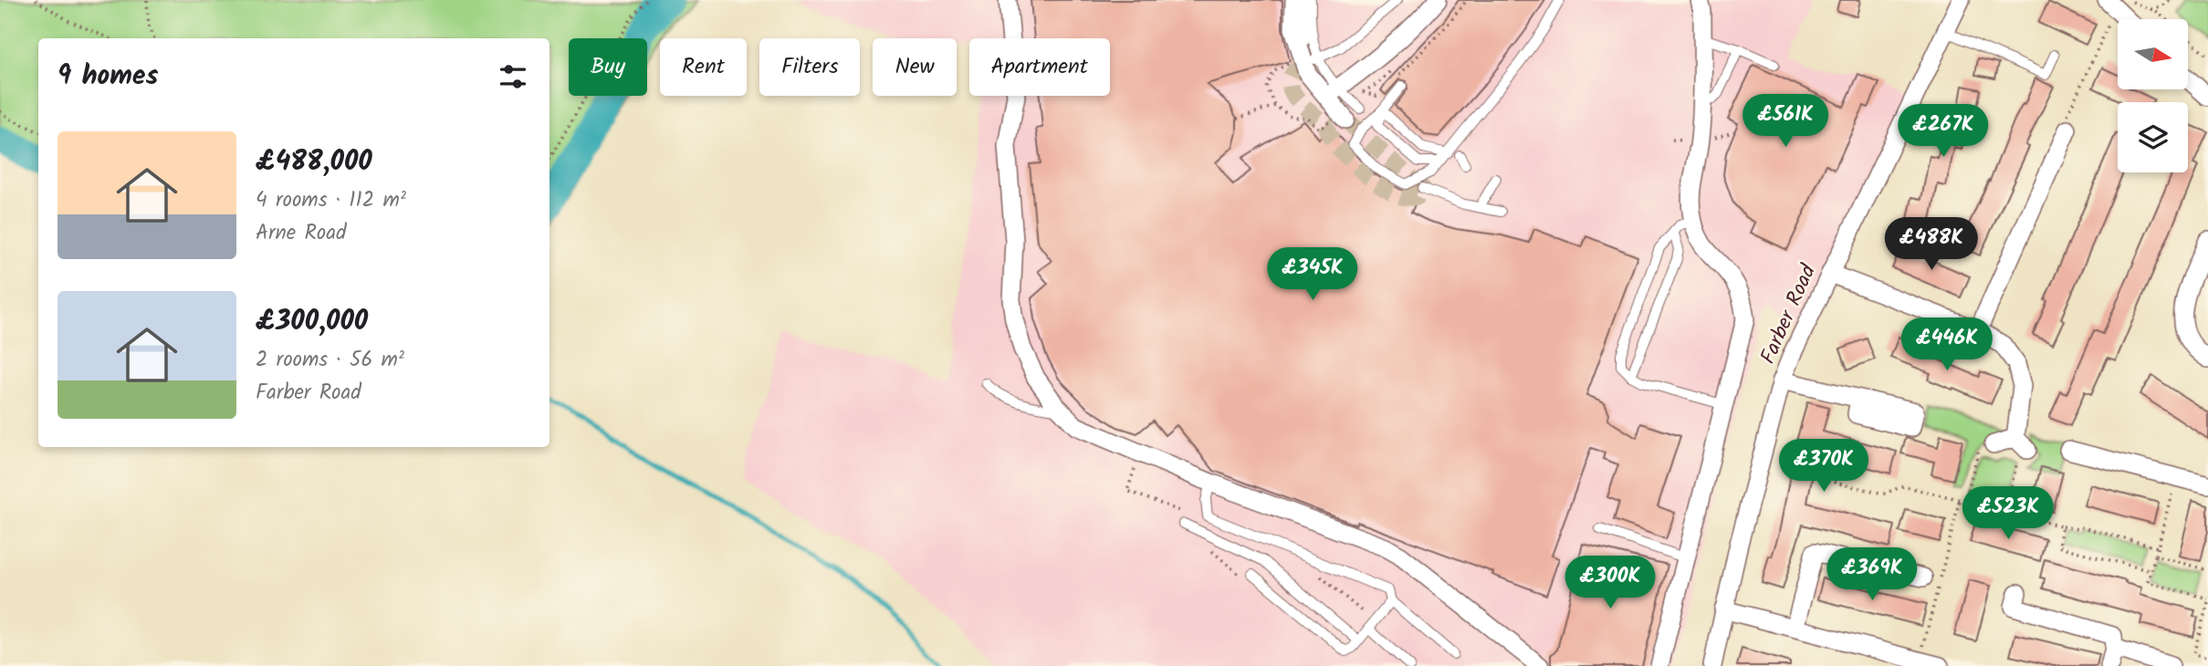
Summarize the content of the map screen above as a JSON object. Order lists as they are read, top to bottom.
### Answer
{
  "streets": {
    "street": ["Farber Road"]
  },
  "north": "right",
  "page": {
    "chip": [
      "Buy",
      "Rent",
      "Filters",
      "New",
      "Apartment"
    ],
    "heading": "9 homes",
    "price": [
      "£561K",
      "£267K",
      "£488K",
      "£345K",
      "£446K",
      "£370K",
      "£523K",
      "£369K",
      "£300K"
    ],
    "list": [
      {
        "name": "£488,000",
        "note": "4 rooms · 112 m² · Arne Road"
      },
      {
        "name": "£300,000",
        "note": "2 rooms · 56 m² · Farber Road"
      }
    ]
  }
}
